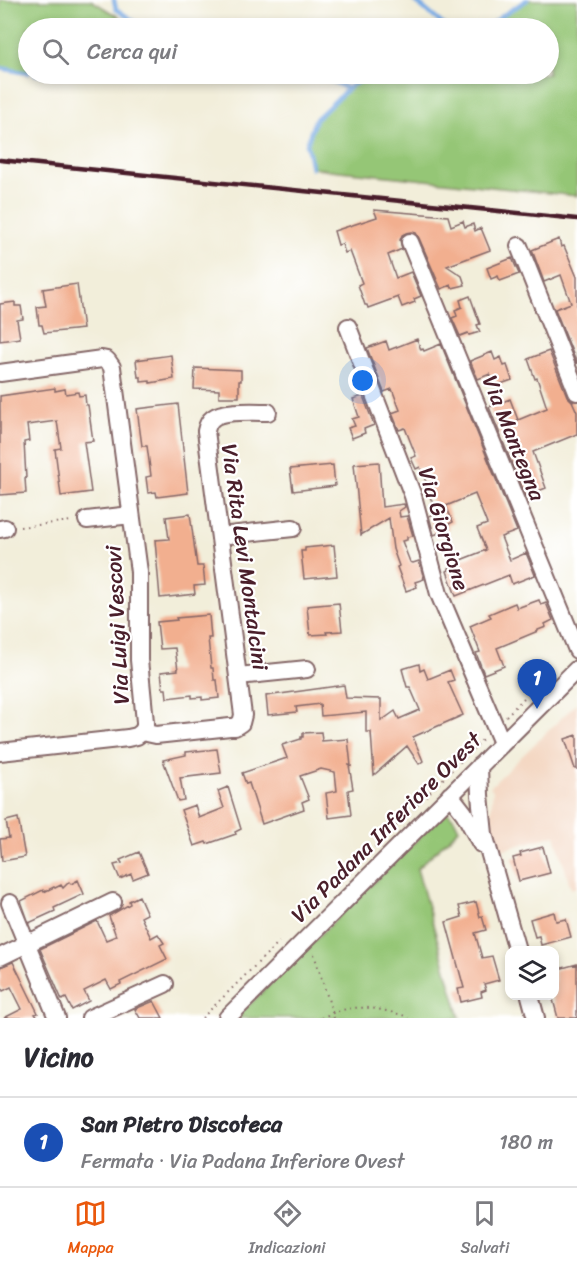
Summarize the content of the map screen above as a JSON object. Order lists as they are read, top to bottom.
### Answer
{
  "streets": {
    "street": [
      "Via Mantegna",
      "Via Giorgione",
      "Via Rita Levi Montalcini",
      "Via Luigi Vescovi",
      "Via Padana Inferiore Ovest"
    ]
  },
  "crossings": [
    ["Via Giorgione", "Via Padana Inferiore Ovest"],
    ["Via Rita Levi Montalcini", "Via Luigi Vescovi"]
  ],
  "page": {
    "search": "Cerca qui",
    "pins": "1",
    "heading": "Vicino",
    "list": [
      {
        "mark": "1",
        "name": "San Pietro Discoteca",
        "note": "Fermata · Via Padana Inferiore Ovest",
        "value": "180 m"
      }
    ],
    "nav": ["Mappa", "Indicazioni", "Salvati"]
  }
}
